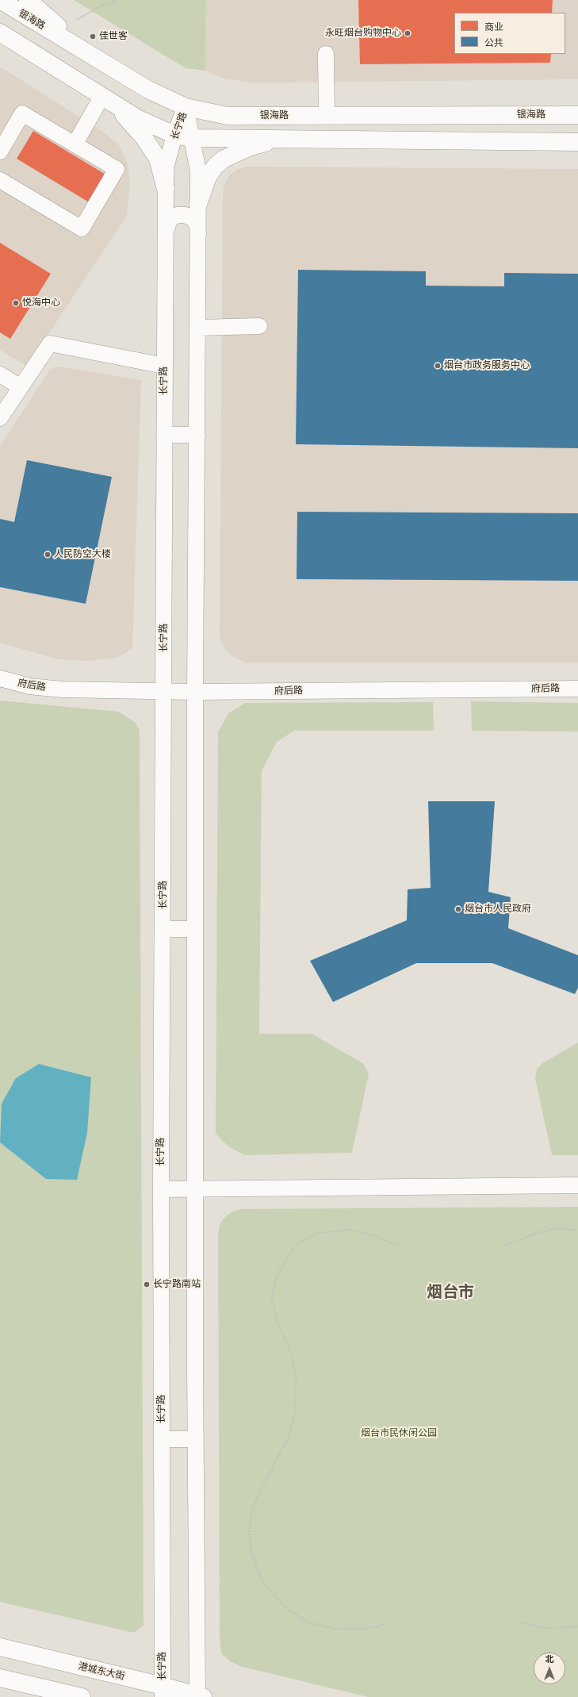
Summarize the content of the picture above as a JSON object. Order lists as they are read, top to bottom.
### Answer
{
  "streets": {
    "main road": ["银海路", "港城东大街"],
    "street": ["长宁路", "府后路"]
  },
  "crossings": [
    ["银海路", "长宁路"],
    ["长宁路", "府后路"],
    ["长宁路", "港城东大街"]
  ],
  "districts": ["烟台市"],
  "parks": ["烟台市民休闲公园"],
  "places": [
    "永旺烟台购物中心",
    "佳世客",
    "悦海中心",
    "烟台市政务服务中心",
    "人民防空大楼",
    "烟台市人民政府",
    "长宁路南站"
  ],
  "legend": ["商业", "公共"],
  "north": "top"
}
